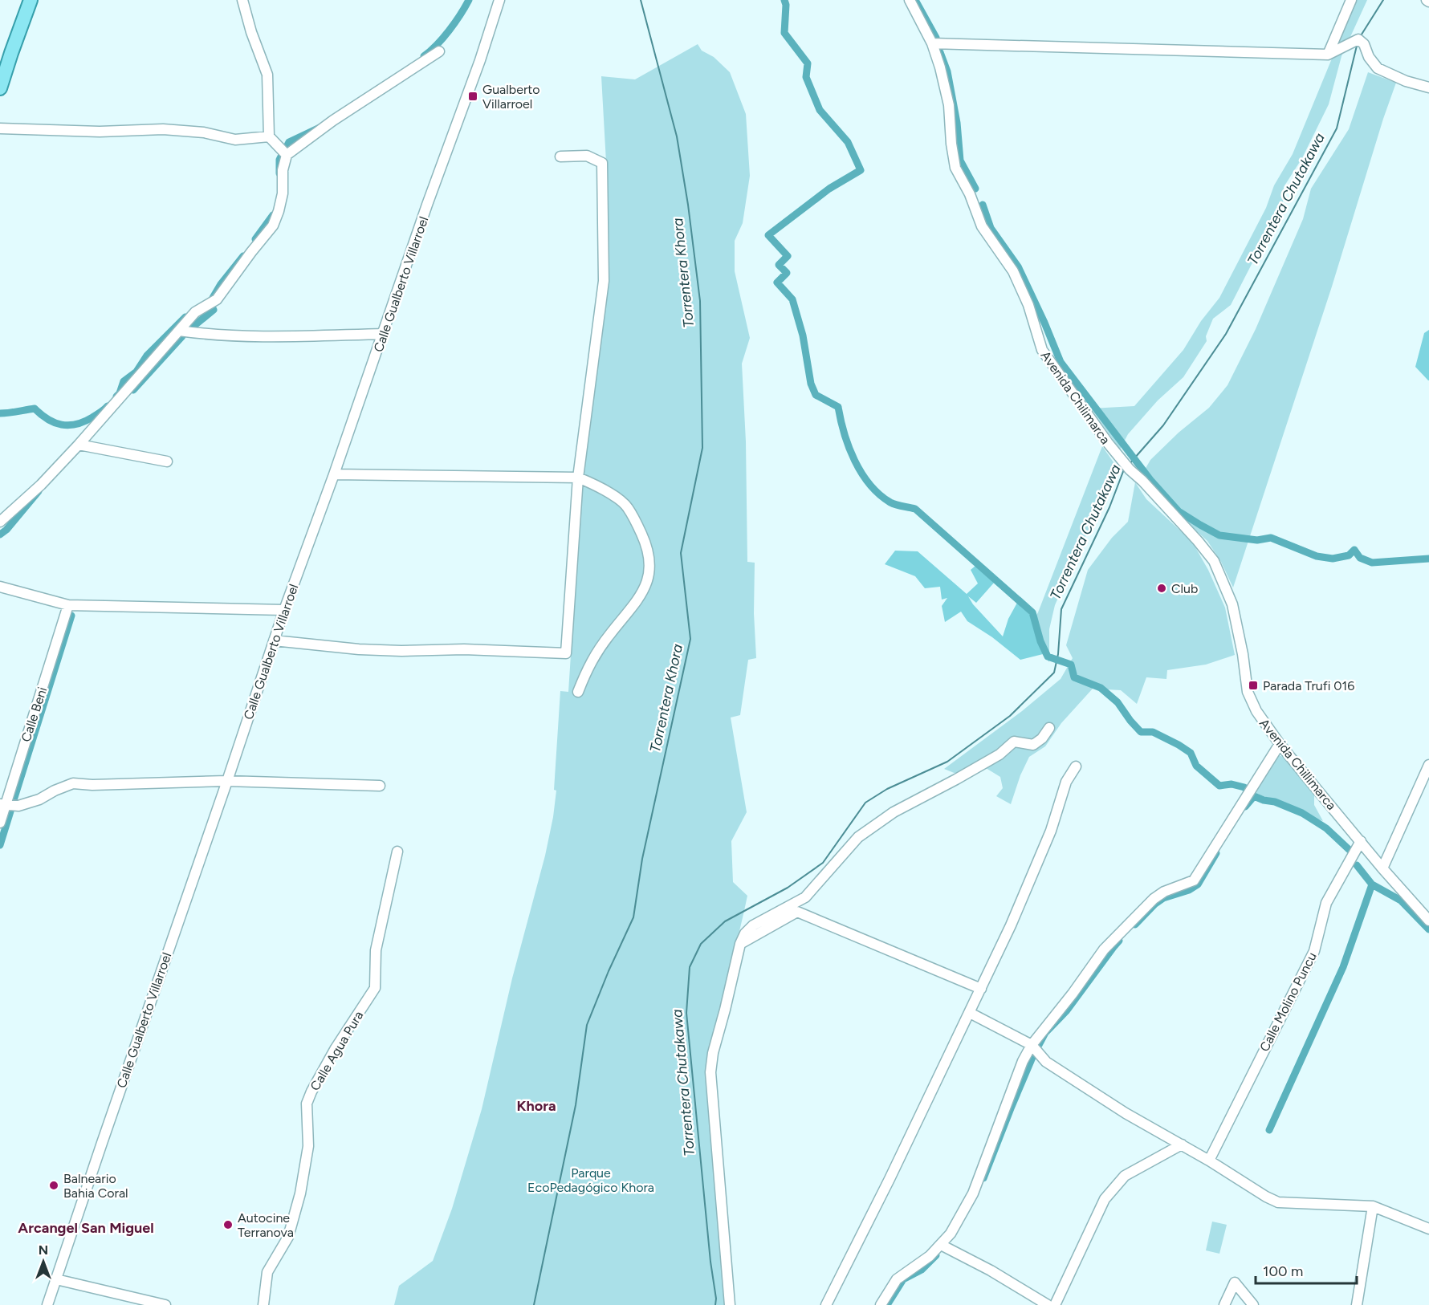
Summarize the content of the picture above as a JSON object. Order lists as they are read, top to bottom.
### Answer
{
  "streets": {
    "street": [
      "Calle Gualberto Villarroel",
      "Avenida Chilimarca",
      "Calle Beni",
      "Avenida Chillimarca",
      "Calle Molino Puncu",
      "Calle Agua Pura"
    ]
  },
  "crossings": [
    ["Avenida Chilimarca", "Avenida Chillimarca"],
    ["Avenida Chillimarca", "Calle Molino Puncu"]
  ],
  "districts": ["Khora", "Arcangel San Miguel"],
  "water": ["Torrentera Chutakawa", "Torrentera Khora"],
  "parks": ["Parque EcoPedagógico Khora"],
  "places": {
    "transit": ["Gualberto Villarroel", "Parada Trufi 016"],
    "other": ["Club", "Balneario Bahia Coral", "Autocine Terranova"]
  },
  "scale_bar": "100 m",
  "north": "top"
}
